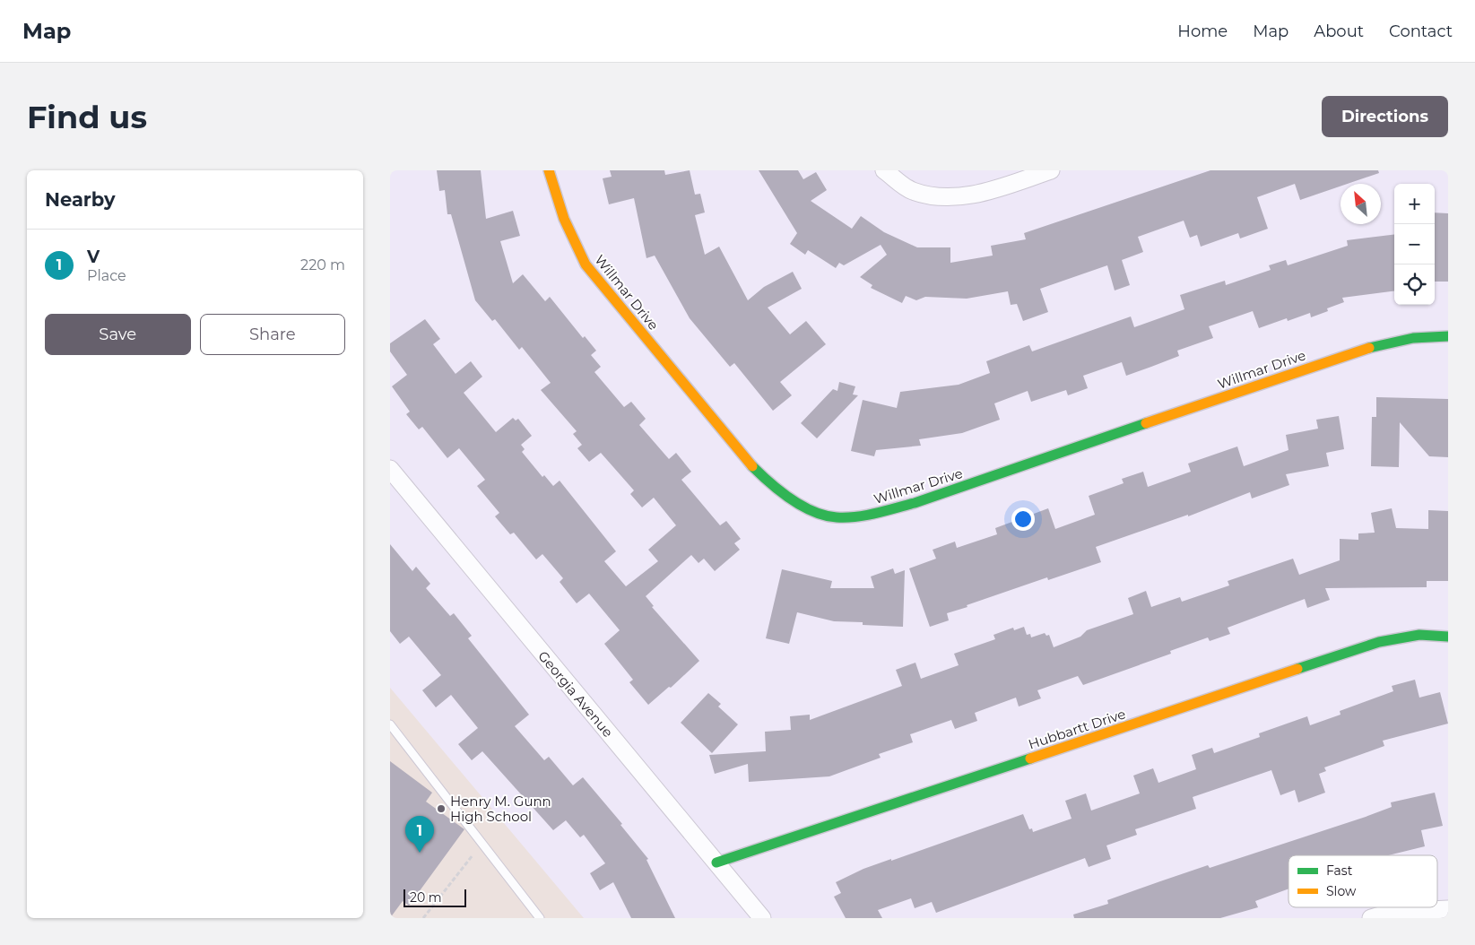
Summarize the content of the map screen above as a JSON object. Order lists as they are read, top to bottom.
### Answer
{
  "streets": {
    "street": ["Willmar Drive", "Georgia Avenue", "Hubbartt Drive"]
  },
  "crossings": [
    ["Georgia Avenue", "Hubbartt Drive"]
  ],
  "places": ["Henry M. Gunn High School"],
  "legend": ["Fast", "Slow"],
  "scale_bar": "20 m",
  "north": "top left",
  "page": {
    "header": "Map",
    "nav": [
      "Home",
      "Map",
      "About",
      "Contact"
    ],
    "buttons": [
      "Directions",
      ["Save", "Share"]
    ],
    "title": "Find us",
    "heading": "Nearby",
    "map_buttons": ["+", "−"],
    "list": [
      {
        "mark": "1",
        "name": "V",
        "note": "Place",
        "value": "220 m"
      }
    ],
    "pins": "1",
    "scale": "20 m"
  }
}
